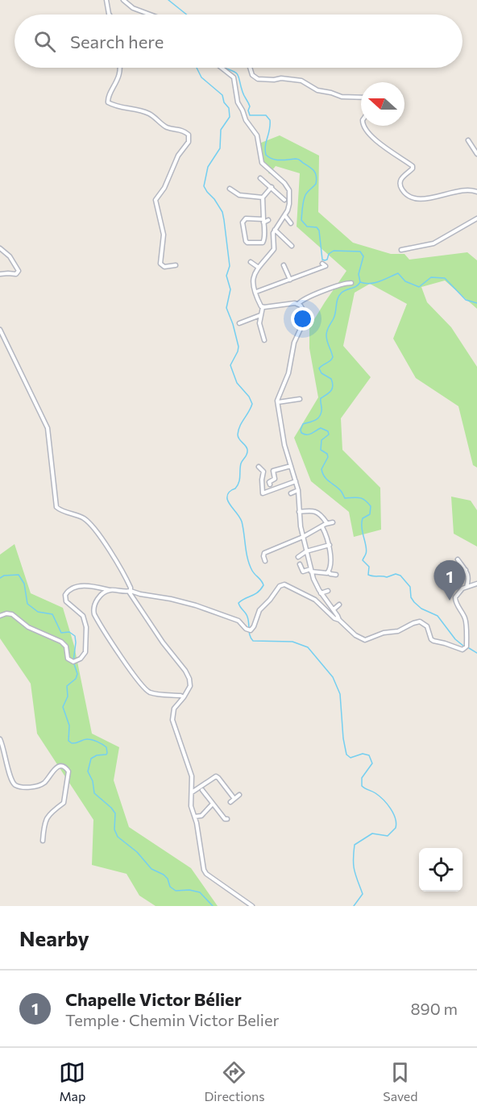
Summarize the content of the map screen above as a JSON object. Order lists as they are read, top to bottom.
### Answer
{
  "north": "left",
  "page": {
    "search": "Search here",
    "pins": "1",
    "heading": "Nearby",
    "list": [
      {
        "mark": "1",
        "name": "Chapelle Victor Bélier",
        "note": "Temple · Chemin Victor Belier",
        "value": "890 m"
      }
    ],
    "nav": ["Map", "Directions", "Saved"]
  }
}
